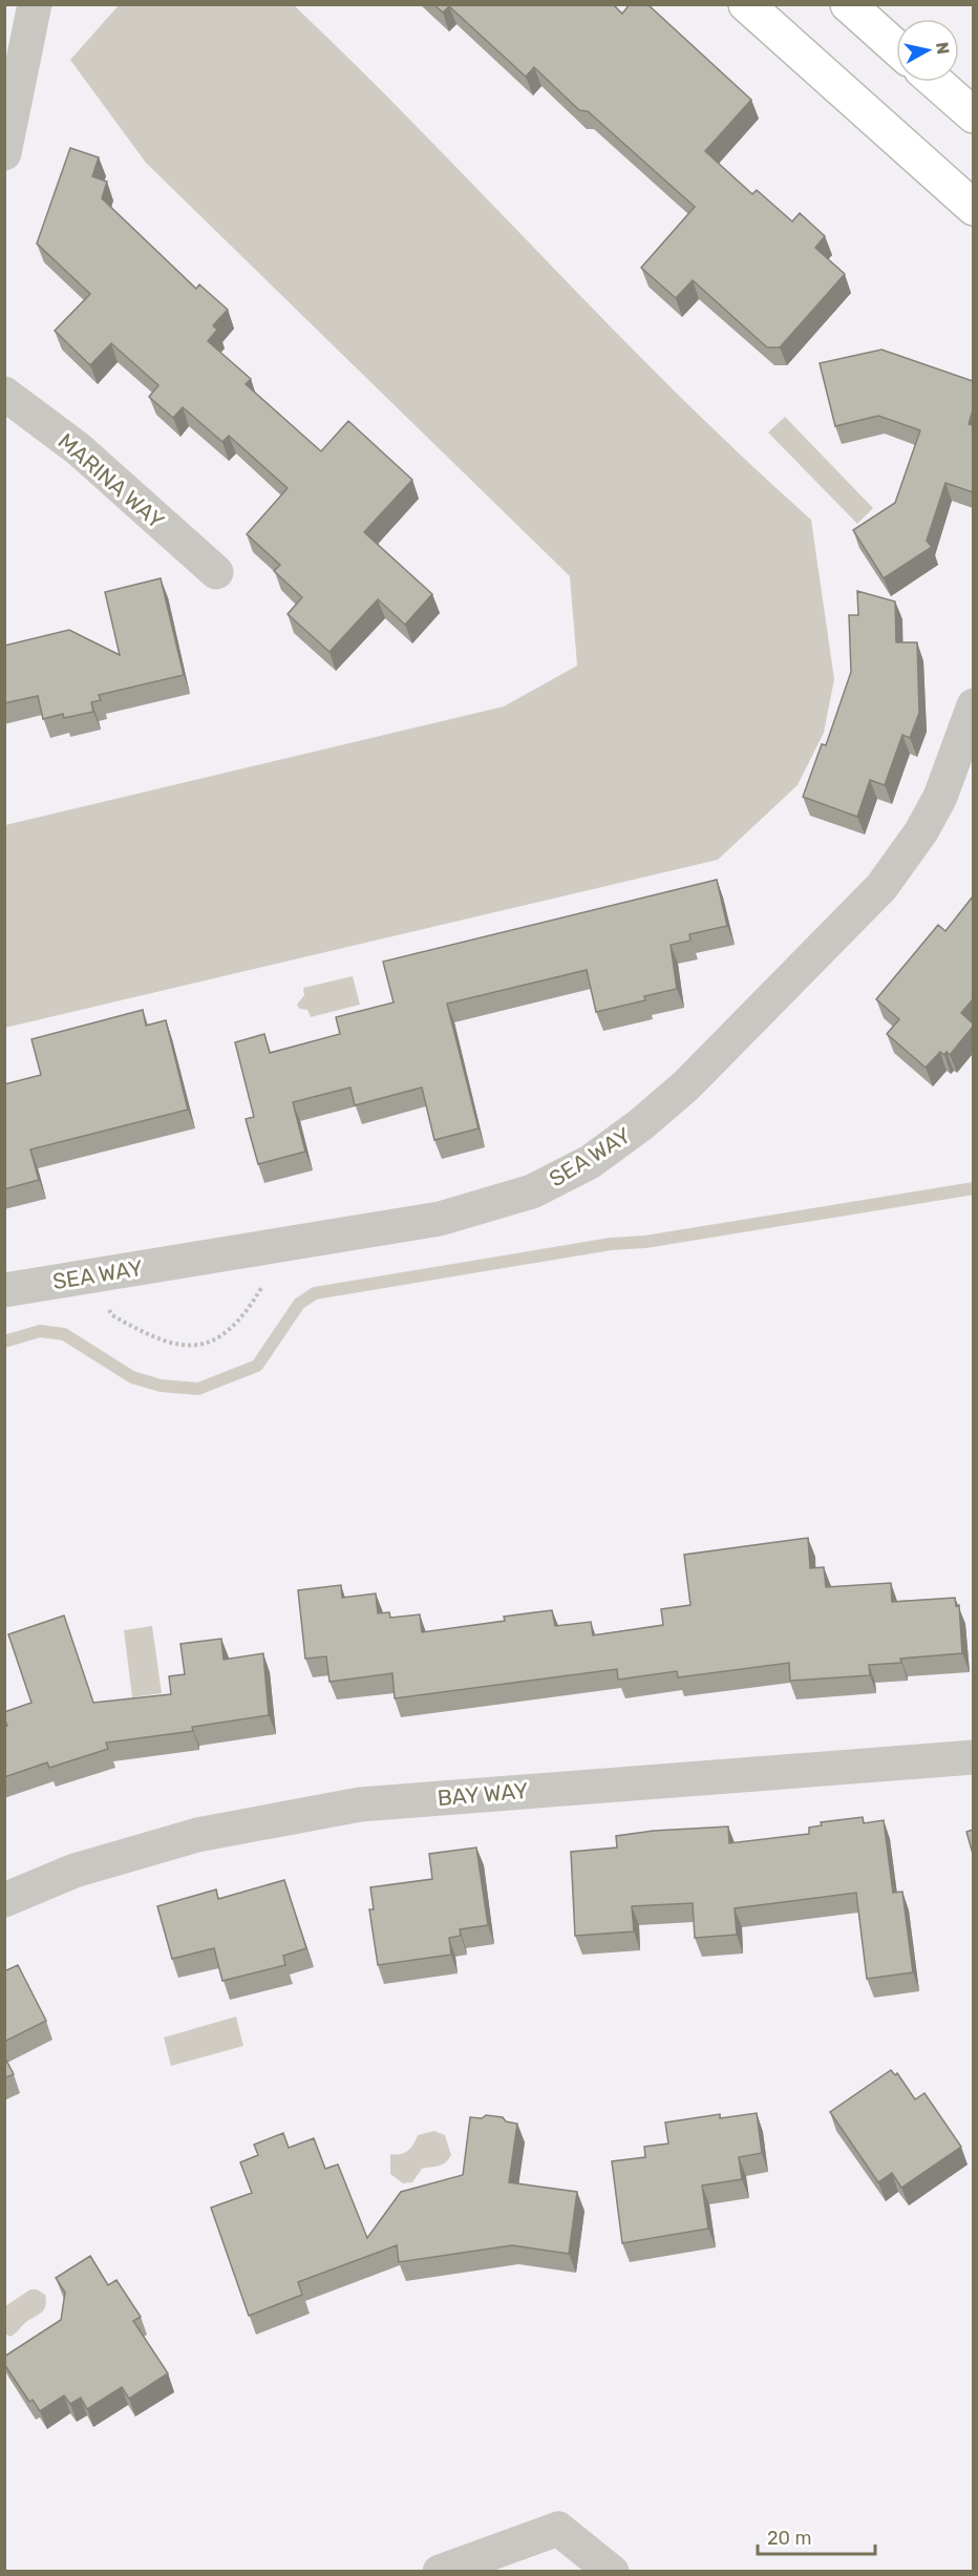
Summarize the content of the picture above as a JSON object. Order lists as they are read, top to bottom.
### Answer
{
  "streets": {
    "street": ["MARINA WAY", "SEA WAY", "BAY WAY"]
  },
  "scale_bar": "20 m",
  "north": "right"
}
